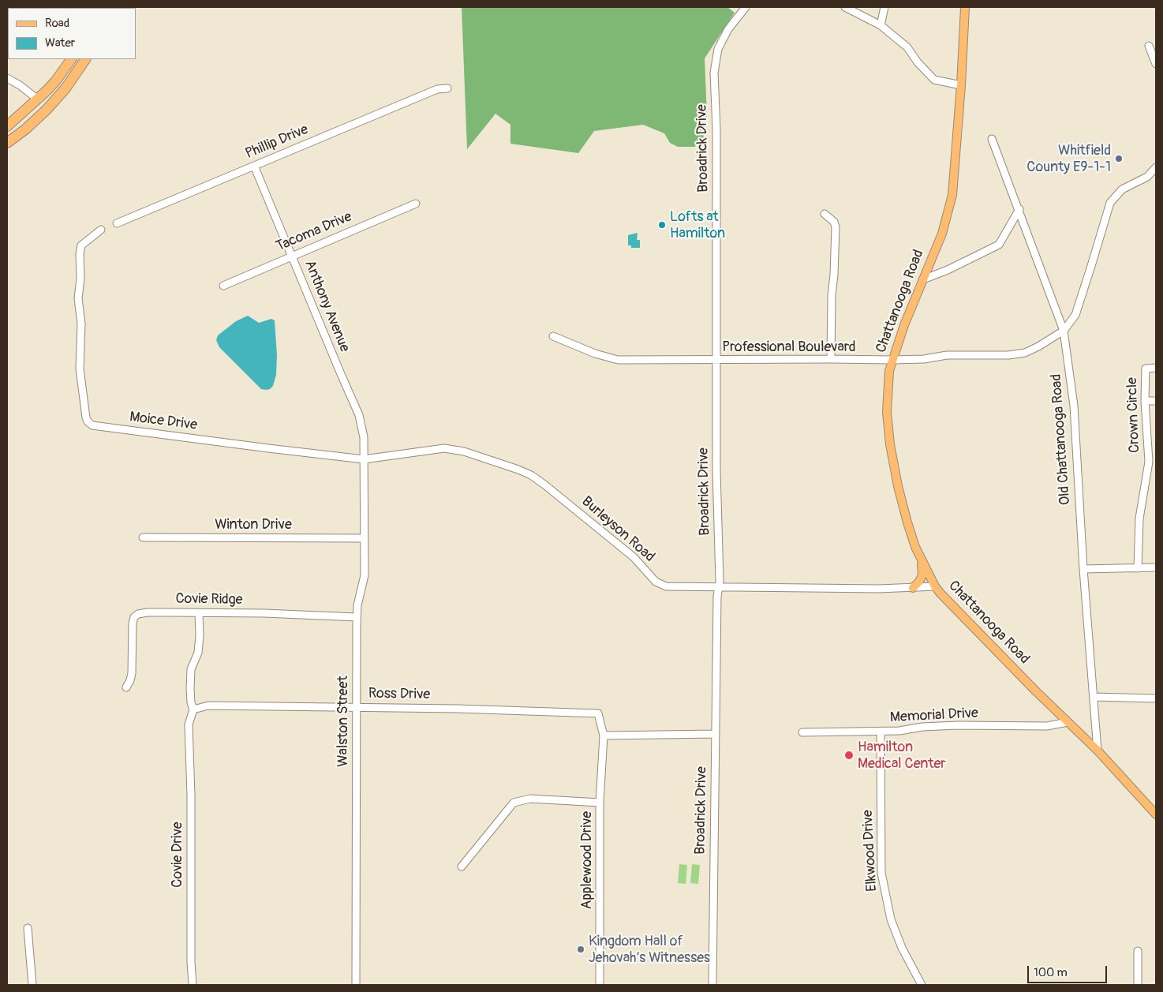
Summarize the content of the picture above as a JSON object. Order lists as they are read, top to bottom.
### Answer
{
  "streets": {
    "main road": ["Chattanooga Road"],
    "street": [
      "Phillip Drive",
      "Broadrick Drive",
      "Tacoma Drive",
      "Anthony Avenue",
      "Professional Boulevard",
      "Crown Circle",
      "Moice Drive",
      "Old Chattanooga Road",
      "Winton Drive",
      "Burleyson Road",
      "Covie Ridge",
      "Ross Drive",
      "Memorial Drive",
      "Walston Street",
      "Elkwood Drive",
      "Covie Drive",
      "Applewood Drive"
    ]
  },
  "crossings": [
    ["Phillip Drive", "Anthony Avenue"],
    ["Broadrick Drive", "Professional Boulevard"],
    ["Broadrick Drive", "Burleyson Road"],
    ["Tacoma Drive", "Anthony Avenue"],
    ["Chattanooga Road", "Professional Boulevard"],
    ["Chattanooga Road", "Old Chattanooga Road"],
    ["Chattanooga Road", "Burleyson Road"],
    ["Chattanooga Road", "Memorial Drive"],
    ["Anthony Avenue", "Moice Drive"],
    ["Anthony Avenue", "Burleyson Road"],
    ["Anthony Avenue", "Walston Street"],
    ["Professional Boulevard", "Old Chattanooga Road"],
    ["Moice Drive", "Burleyson Road"],
    ["Moice Drive", "Walston Street"],
    ["Winton Drive", "Walston Street"],
    ["Burleyson Road", "Walston Street"],
    ["Covie Ridge", "Walston Street"],
    ["Ross Drive", "Walston Street"],
    ["Ross Drive", "Covie Drive"],
    ["Ross Drive", "Applewood Drive"],
    ["Memorial Drive", "Elkwood Drive"]
  ],
  "places": [
    "Whitfield County E9-1-1",
    "Lofts at Hamilton",
    "Hamilton Medical Center",
    "Kingdom Hall of Jehovah’s Witnesses"
  ],
  "legend": ["Road", "Water"],
  "scale_bar": "100 m"
}
